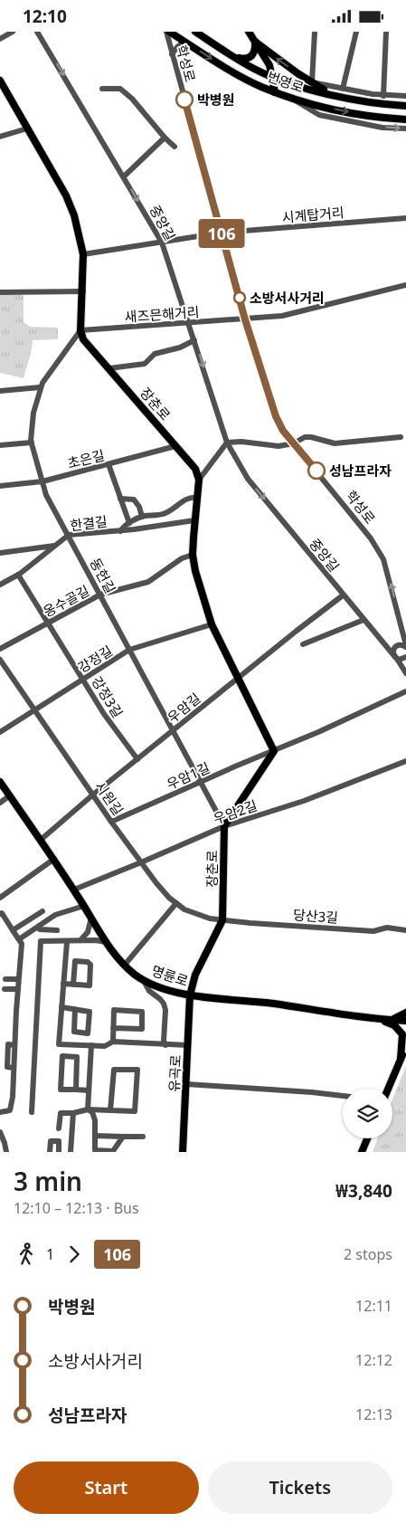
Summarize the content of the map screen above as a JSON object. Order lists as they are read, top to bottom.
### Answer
{
  "streets": {
    "main road": [
      "번영로",
      "장춘로",
      "명륜로",
      "유곡로"
    ],
    "street": [
      "학성로",
      "시계탑거리",
      "중앙길",
      "새즈믄해거리",
      "초은길",
      "한결길",
      "동헌길",
      "옹수골길",
      "강정길",
      "강정3길",
      "우암길",
      "우암1길",
      "시원길",
      "우암2길",
      "당산3길"
    ]
  },
  "crossings": [
    ["학성로", "번영로"],
    ["학성로", "시계탑거리"],
    ["학성로", "새즈믄해거리"],
    ["시계탑거리", "중앙길"],
    ["중앙길", "새즈믄해거리"],
    ["중앙길", "우암길"],
    ["새즈믄해거리", "장춘로"],
    ["새즈믄해거리", "동헌길"],
    ["장춘로", "초은길"],
    ["장춘로", "동헌길"],
    ["장춘로", "시원길"],
    ["장춘로", "우암2길"],
    ["장춘로", "당산3길"],
    ["장춘로", "명륜로"],
    ["장춘로", "유곡로"],
    ["초은길", "동헌길"],
    ["한결길", "동헌길"],
    ["한결길", "강정3길"],
    ["동헌길", "옹수골길"],
    ["동헌길", "강정길"],
    ["동헌길", "우암길"],
    ["동헌길", "우암1길"],
    ["동헌길", "우암2길"],
    ["옹수골길", "강정3길"],
    ["강정길", "강정3길"],
    ["강정길", "시원길"],
    ["강정3길", "우암길"],
    ["우암길", "시원길"],
    ["우암길", "명륜로"],
    ["우암1길", "시원길"],
    ["시원길", "우암2길"],
    ["시원길", "당산3길"],
    ["우암2길", "명륜로"],
    ["명륜로", "유곡로"]
  ],
  "one_way": ["중앙길"],
  "places": ["박병원", "소방서사거리", "성남프라자"],
  "lines": ["bus line 106"],
  "page": {
    "status": "12:10",
    "on_map": "106",
    "heading": ["3 min", "12:10 – 12:13 · Bus", "₩3,840"],
    "legs": ["1", "106", "2 stops"],
    "list": [
      {
        "name": "박병원",
        "value": "12:11"
      },
      {
        "name": "소방서사거리",
        "value": "12:12"
      },
      {
        "name": "성남프라자",
        "value": "12:13"
      }
    ],
    "buttons": ["Start", "Tickets"]
  }
}
